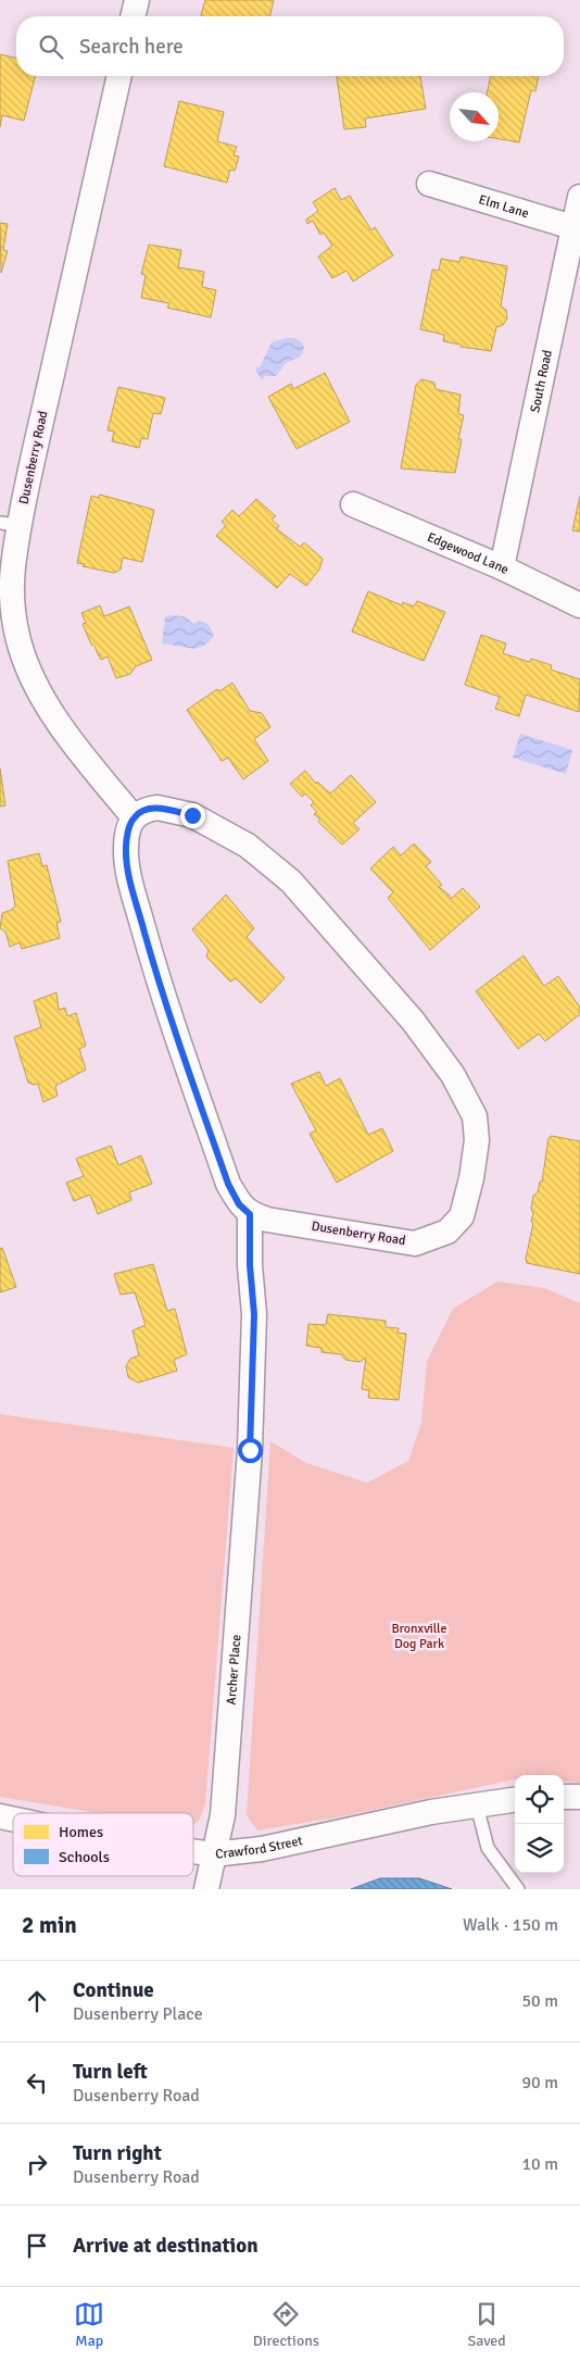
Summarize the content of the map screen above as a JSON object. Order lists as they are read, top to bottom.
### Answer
{
  "streets": {
    "street": [
      "Elm Lane",
      "South Road",
      "Dusenberry Road",
      "Edgewood Lane",
      "Archer Place",
      "Crawford Street"
    ]
  },
  "crossings": [
    ["Elm Lane", "South Road"],
    ["South Road", "Edgewood Lane"],
    ["Dusenberry Road", "Archer Place"],
    ["Archer Place", "Crawford Street"]
  ],
  "parks": ["Bronxville Dog Park"],
  "legend": ["Homes", "Schools"],
  "north": "bottom right",
  "page": {
    "search": "Search here",
    "heading": ["2 min", "Walk · 150 m"],
    "list": [
      ["Continue", "Dusenberry Place", "50 m"],
      ["Turn left", "Dusenberry Road", "90 m"],
      ["Turn right", "Dusenberry Road", "10 m"],
      "Arrive at destination"
    ],
    "nav": ["Map", "Directions", "Saved"]
  }
}
